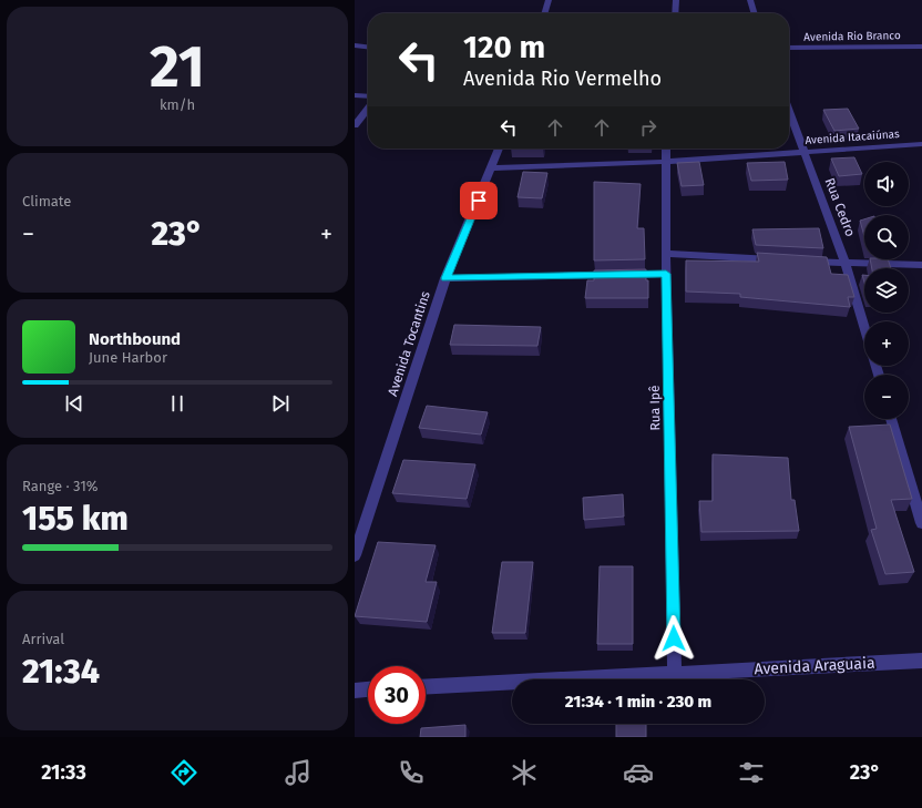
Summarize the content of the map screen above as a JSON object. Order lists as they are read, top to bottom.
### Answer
{
  "streets": {
    "street": [
      "Avenida Rio Branco",
      "Avenida Itacaiúnas",
      "Rua Cedro",
      "Avenida Tocantins",
      "Rua Ipê",
      "Avenida Araguaia"
    ]
  },
  "crossings": [
    ["Avenida Itacaiúnas", "Rua Cedro"],
    ["Avenida Itacaiúnas", "Avenida Tocantins"],
    ["Avenida Itacaiúnas", "Rua Ipê"],
    ["Rua Ipê", "Avenida Araguaia"]
  ],
  "page": {
    "tile": [
      ["21", "km/h"],
      "Climate",
      ["Range · 31%", "155 km"],
      ["Arrival", "21:34"]
    ],
    "turn": ["120 m", "Avenida Rio Vermelho"],
    "map_buttons": ["+", "−"],
    "heat": ["−", "23°", "+"],
    "song": ["Northbound", "June Harbor"],
    "limit": "30",
    "trip": "21:34 · 1 min · 230 m",
    "tabs": ["21:33", "23°"]
  }
}
